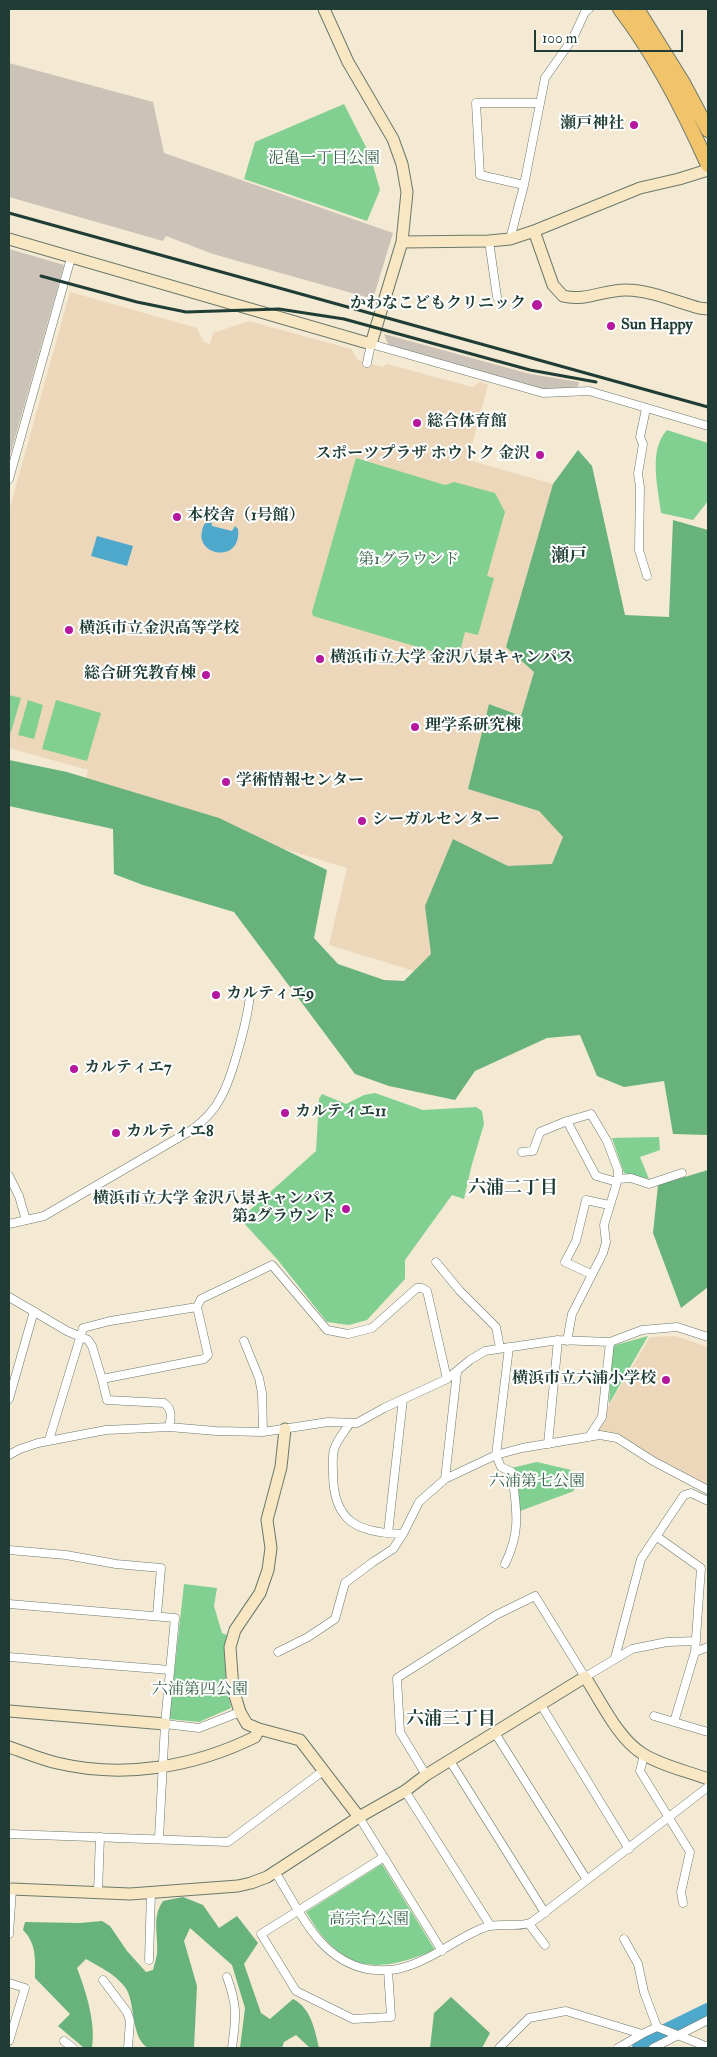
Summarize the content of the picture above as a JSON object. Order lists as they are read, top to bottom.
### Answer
{
  "districts": ["瀬戸", "六浦二丁目", "六浦三丁目"],
  "parks": [
    "泥亀一丁目公園",
    "第1グラウンド",
    "六浦第七公園",
    "六浦第四公園",
    "高宗台公園"
  ],
  "places": [
    "瀬戸神社",
    "かわなこどもクリニック",
    "Sun Happy",
    "総合体育館",
    "スポーツプラザ ホウトク 金沢",
    "本校舎（1号館）",
    "横浜市立金沢高等学校",
    "横浜市立大学 金沢八景キャンパス",
    "総合研究教育棟",
    "理学系研究棟",
    "学術情報センター",
    "シーガルセンター",
    "カルティエ9",
    "カルティエ7",
    "カルティエ11",
    "カルティエ8",
    "横浜市立大学 金沢八景キャンパス 第2グラウンド",
    "横浜市立六浦小学校"
  ],
  "scale_bar": "100 m"
}
